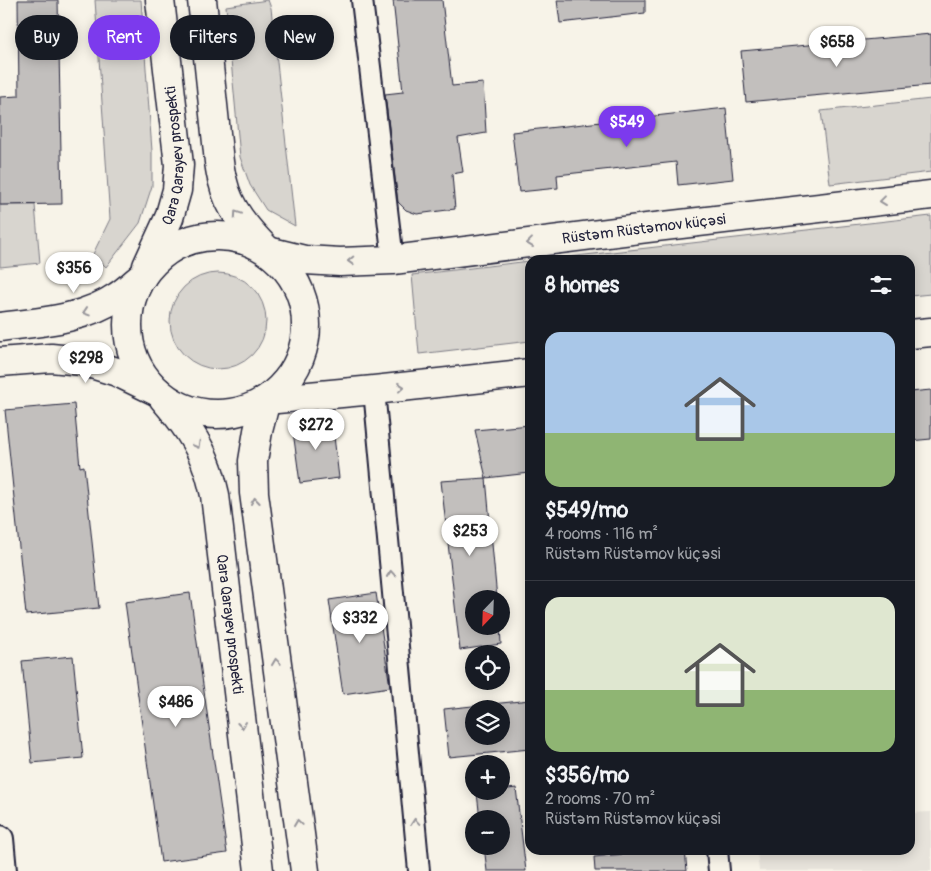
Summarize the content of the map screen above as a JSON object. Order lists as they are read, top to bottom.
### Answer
{
  "streets": {
    "main road": ["Qara Qarayev prospekti", "Rüstəm Rüstəmov küçəsi"]
  },
  "crossings": [
    ["Qara Qarayev prospekti", "Rüstəm Rüstəmov küçəsi"]
  ],
  "north": "bottom left",
  "page": {
    "chip": [
      "Buy",
      "Rent",
      "Filters",
      "New"
    ],
    "price": [
      "$658",
      "$549",
      "$356",
      "$298",
      "$272",
      "$253",
      "$332",
      "$486"
    ],
    "heading": "8 homes",
    "list": [
      {
        "name": "$549/mo",
        "note": "4 rooms · 116 m² · Rüstəm Rüstəmov küçəsi"
      },
      {
        "name": "$356/mo",
        "note": "2 rooms · 70 m² · Rüstəm Rüstəmov küçəsi"
      }
    ],
    "map_buttons": ["+", "−"]
  }
}
